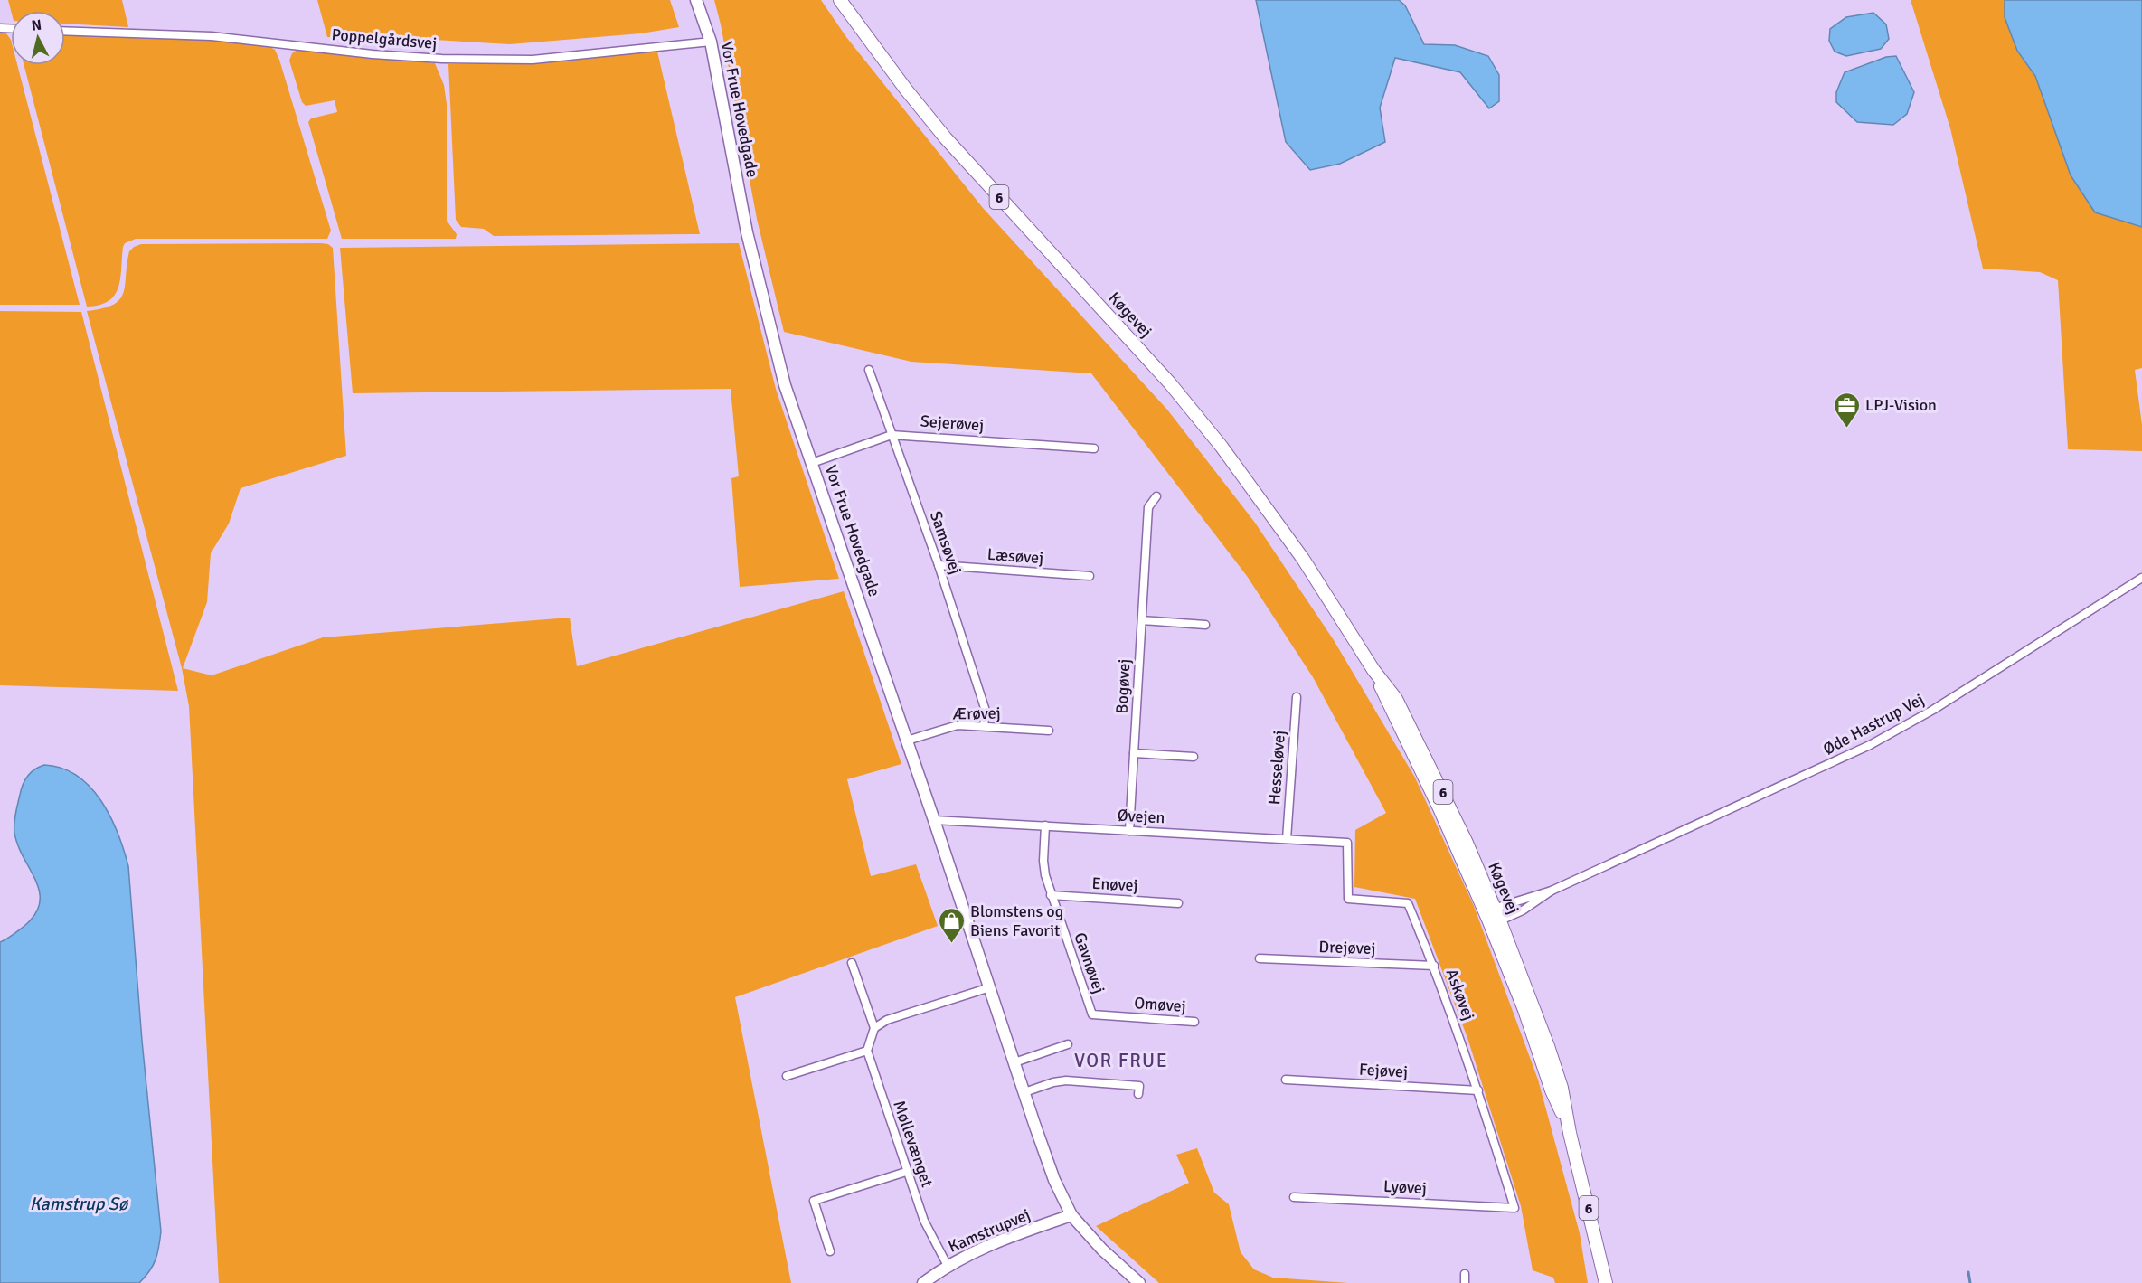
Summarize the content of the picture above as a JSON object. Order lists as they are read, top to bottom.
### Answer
{
  "streets": {
    "main road": ["6", "Køgevej"],
    "street": [
      "Poppelgårdsvej",
      "Vor Frue Hovedgade",
      "Sejerøvej",
      "Samsøvej",
      "Læsøvej",
      "Bogøvej",
      "Ærøvej",
      "Øde Hastrup Vej",
      "Hesseløvej",
      "Øvejen",
      "Enøvej",
      "Drejøvej",
      "Gavnøvej",
      "Askøvej",
      "Omøvej",
      "Fejøvej",
      "Møllevænget",
      "Lyøvej",
      "Kamstrupvej"
    ]
  },
  "crossings": [
    ["Poppelgårdsvej", "Vor Frue Hovedgade"],
    ["Vor Frue Hovedgade", "Sejerøvej"],
    ["Vor Frue Hovedgade", "Ærøvej"],
    ["Vor Frue Hovedgade", "Øvejen"],
    ["Vor Frue Hovedgade", "Kamstrupvej"],
    ["Sejerøvej", "Samsøvej"],
    ["Samsøvej", "Læsøvej"],
    ["Samsøvej", "Ærøvej"],
    ["Bogøvej", "Øvejen"],
    ["Hesseløvej", "Øvejen"],
    ["Øvejen", "Gavnøvej"],
    ["Øvejen", "Askøvej"],
    ["Enøvej", "Gavnøvej"],
    ["Drejøvej", "Askøvej"],
    ["Gavnøvej", "Omøvej"],
    ["Askøvej", "Fejøvej"],
    ["Askøvej", "Lyøvej"],
    ["Møllevænget", "Kamstrupvej"]
  ],
  "districts": ["VOR FRUE"],
  "water": ["Kamstrup Sø"],
  "places": {
    "office": ["LPJ-Vision"],
    "shop": ["Blomstens og Biens Favorit"]
  },
  "north": "top"
}
